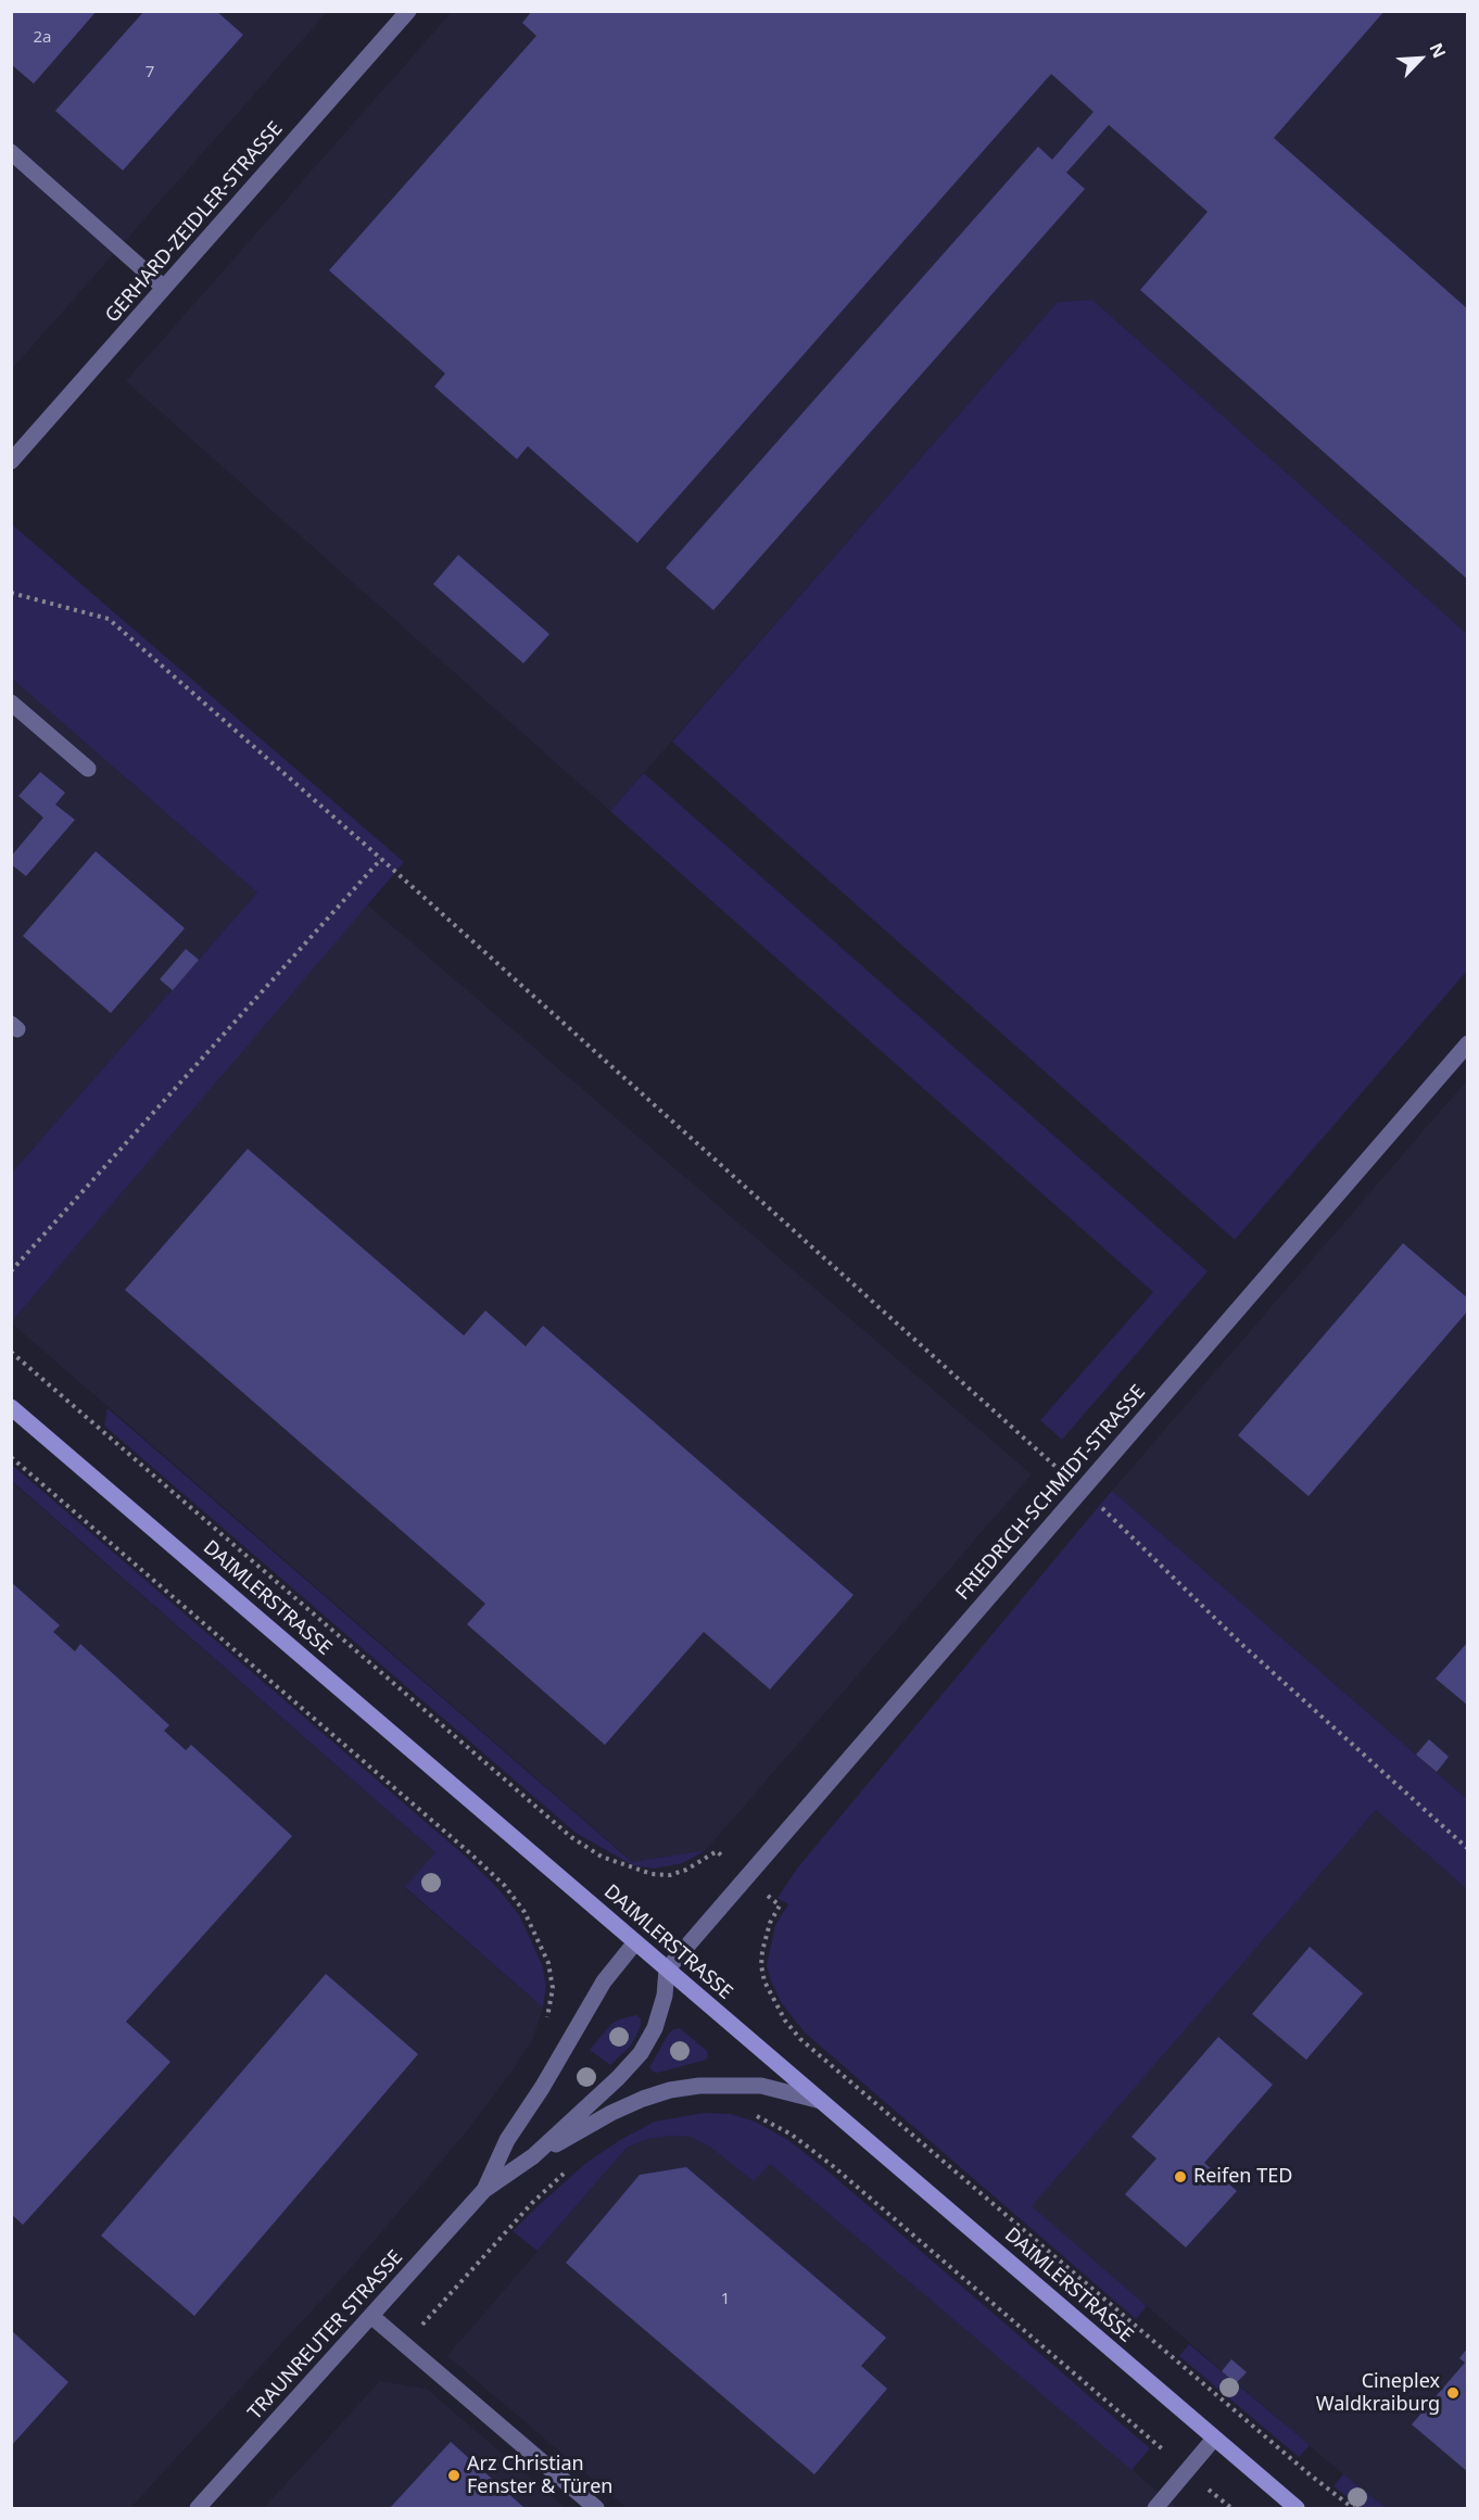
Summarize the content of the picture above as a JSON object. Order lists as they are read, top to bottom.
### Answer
{
  "streets": {
    "street": [
      "GERHARD-ZEIDLER-STRASSE",
      "FRIEDRICH-SCHMIDT-STRASSE",
      "DAIMLERSTRASSE",
      "TRAUNREUTER STRASSE"
    ]
  },
  "crossings": [
    ["FRIEDRICH-SCHMIDT-STRASSE", "DAIMLERSTRASSE"],
    ["FRIEDRICH-SCHMIDT-STRASSE", "TRAUNREUTER STRASSE"],
    ["DAIMLERSTRASSE", "TRAUNREUTER STRASSE"]
  ],
  "places": ["Reifen TED", "Cineplex Waldkraiburg", "Arz Christian Fenster & Türen"],
  "house_numbers": ["2a", "7", "1"],
  "north": "top right"
}
